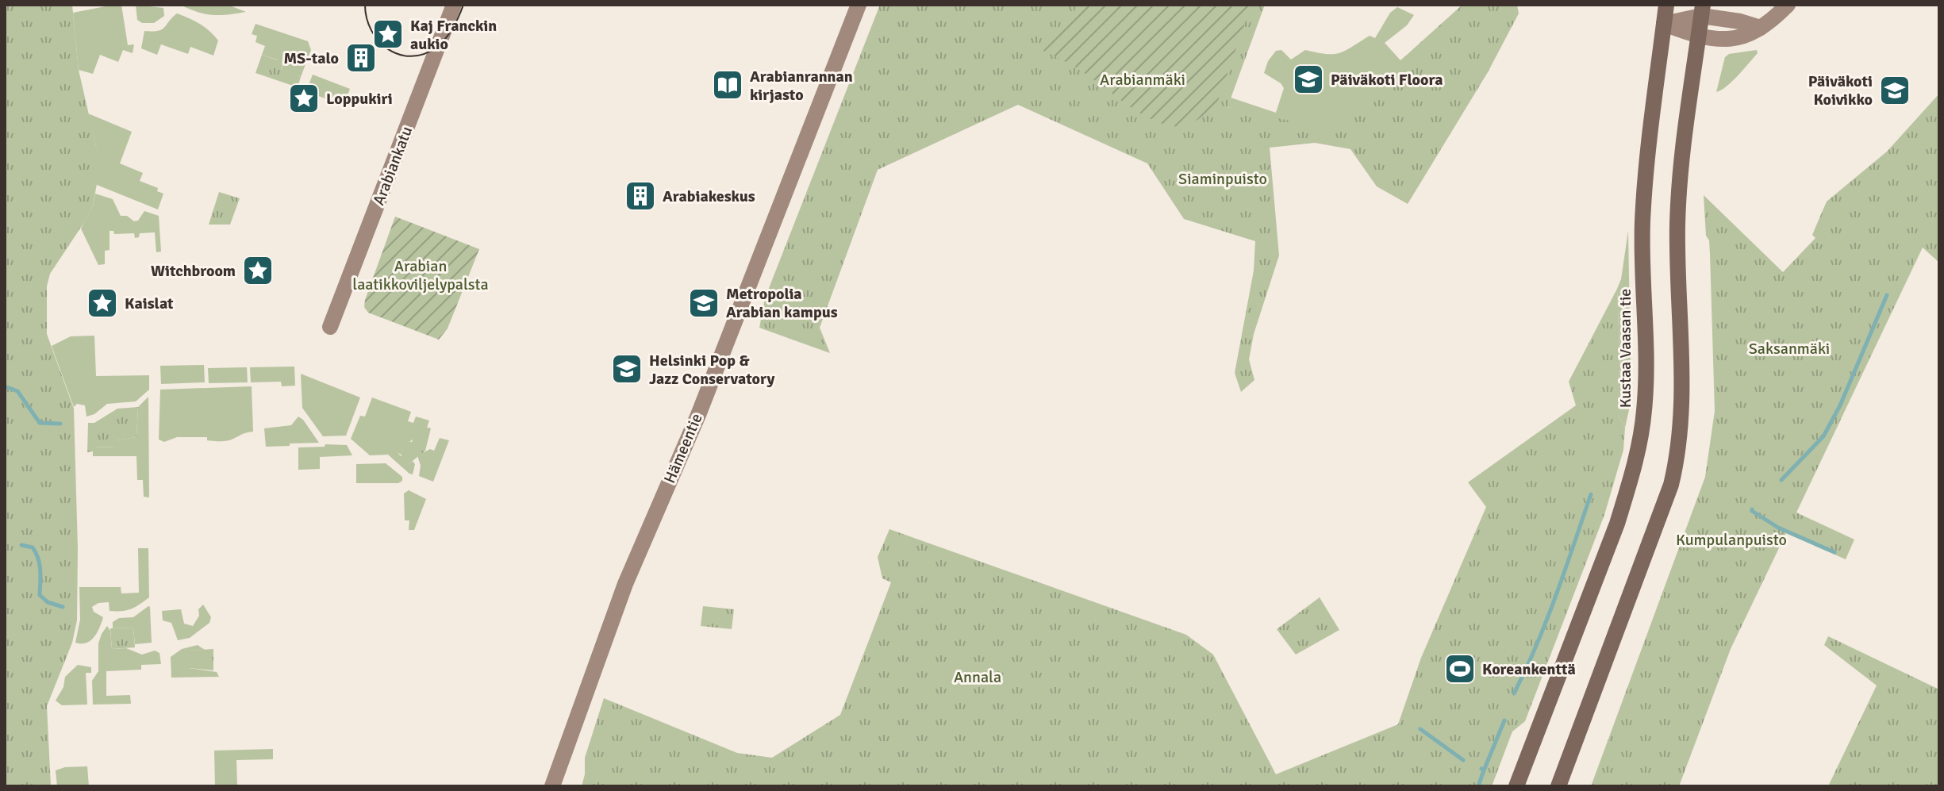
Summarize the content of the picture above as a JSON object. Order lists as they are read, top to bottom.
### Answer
{
  "streets": {
    "main road": ["Arabiankatu", "Kustaa Vaasan tie", "Hämeentie"]
  },
  "parks": [
    "Arabianmäki",
    "Siaminpuisto",
    "Arabian laatikkoviljelypalsta",
    "Saksanmäki",
    "Kumpulanpuisto",
    "Annala"
  ],
  "places": {
    "place": [
      "Kaj Franckin aukio",
      "Loppukiri",
      "Witchbroom",
      "Kaislat"
    ],
    "building": ["MS-talo", "Arabiakeskus"],
    "school or university": [
      "Päiväkoti Floora",
      "Päiväkoti Koivikko",
      "Metropolia Arabian kampus",
      "Helsinki Pop & Jazz Conservatory"
    ],
    "library": ["Arabianrannan kirjasto"],
    "sports": ["Koreankenttä"]
  }
}
